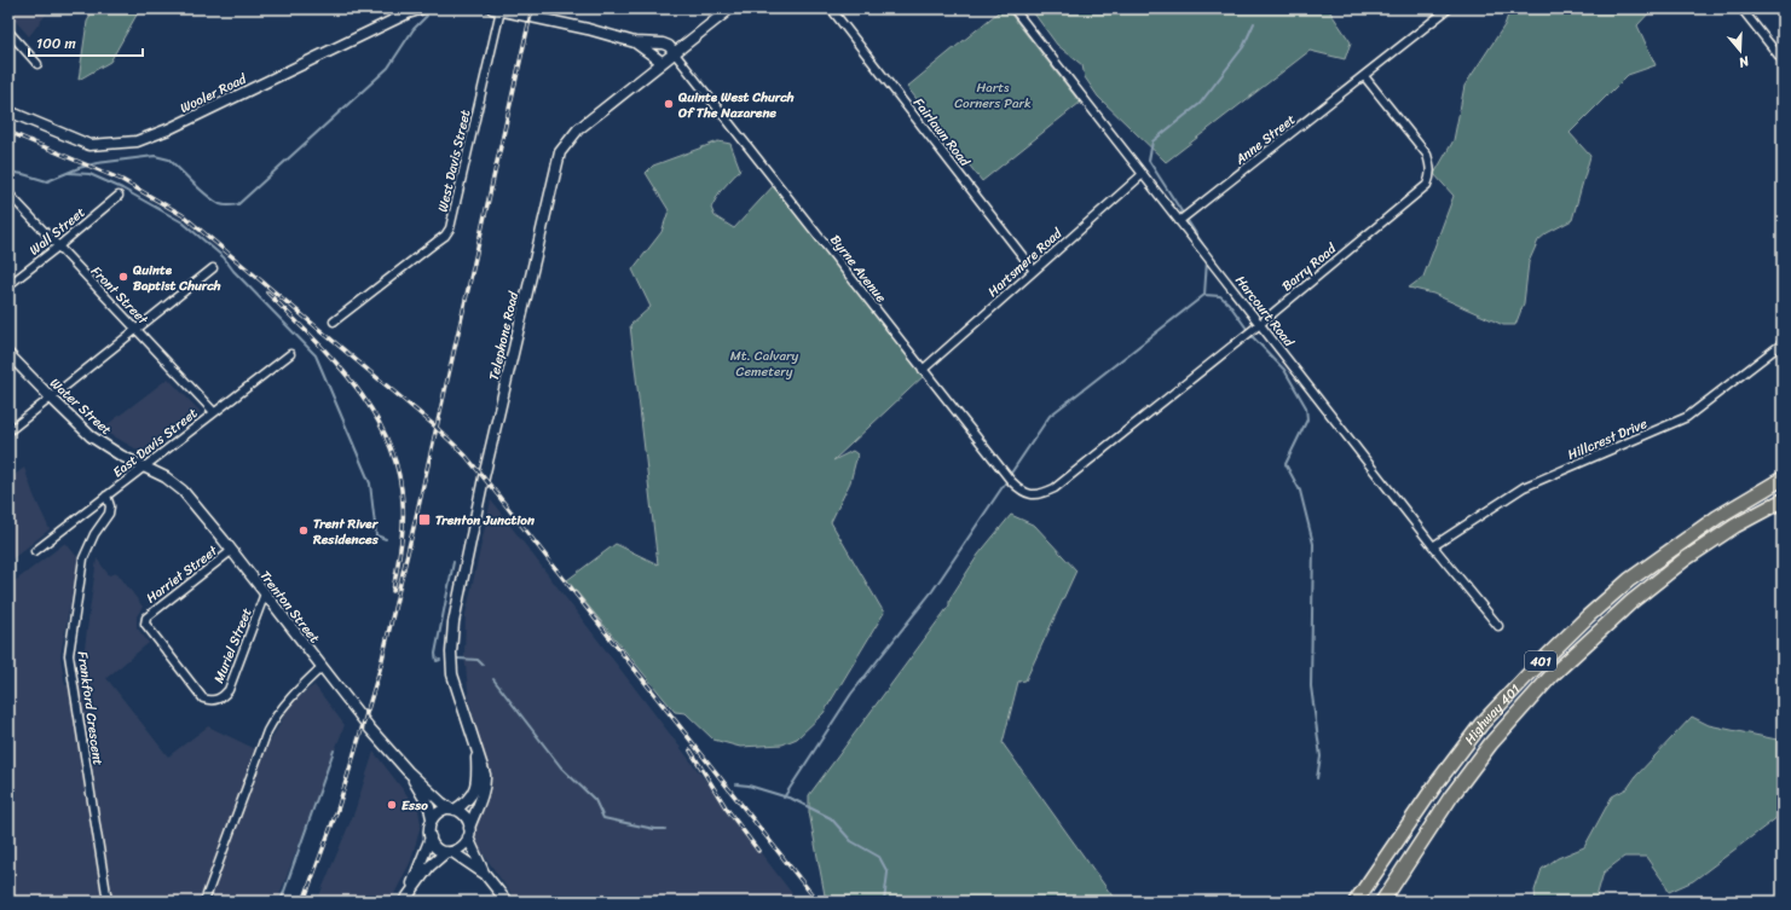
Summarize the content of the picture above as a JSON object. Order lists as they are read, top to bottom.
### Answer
{
  "streets": {
    "highway": ["401", "Highway 401"],
    "street": [
      "Wooler Road",
      "Fairlawn Road",
      "Anne Street",
      "West Davis Street",
      "Wall Street",
      "Hartsmere Road",
      "Barry Road",
      "Byrne Avenue",
      "Front Street",
      "Harcourt Road",
      "Telephone Road",
      "Water Street",
      "Hillcrest Drive",
      "East Davis Street",
      "Harriet Street",
      "Trenton Street",
      "Muriel Street",
      "Frankford Crescent"
    ]
  },
  "crossings": [
    ["Fairlawn Road", "Hartsmere Road"],
    ["Anne Street", "Barry Road"],
    ["Anne Street", "Harcourt Road"],
    ["Wall Street", "Front Street"],
    ["Hartsmere Road", "Byrne Avenue"],
    ["Hartsmere Road", "Harcourt Road"],
    ["Barry Road", "Byrne Avenue"],
    ["Barry Road", "Harcourt Road"],
    ["Byrne Avenue", "Telephone Road"],
    ["Front Street", "East Davis Street"],
    ["Harcourt Road", "Hillcrest Drive"],
    ["Telephone Road", "Trenton Street"],
    ["Water Street", "East Davis Street"],
    ["Water Street", "Trenton Street"],
    ["East Davis Street", "Trenton Street"],
    ["East Davis Street", "Frankford Crescent"],
    ["Harriet Street", "Trenton Street"],
    ["Harriet Street", "Muriel Street"],
    ["Trenton Street", "Muriel Street"]
  ],
  "parks": ["Harts Corners Park", "Mt. Calvary Cemetery"],
  "places": {
    "other": [
      "Quinte West Church Of The Nazarene",
      "Quinte Baptist Church",
      "Trent River Residences",
      "Esso"
    ],
    "transit": ["Trenton Junction"]
  },
  "scale_bar": "100 m",
  "north": "bottom"
}
